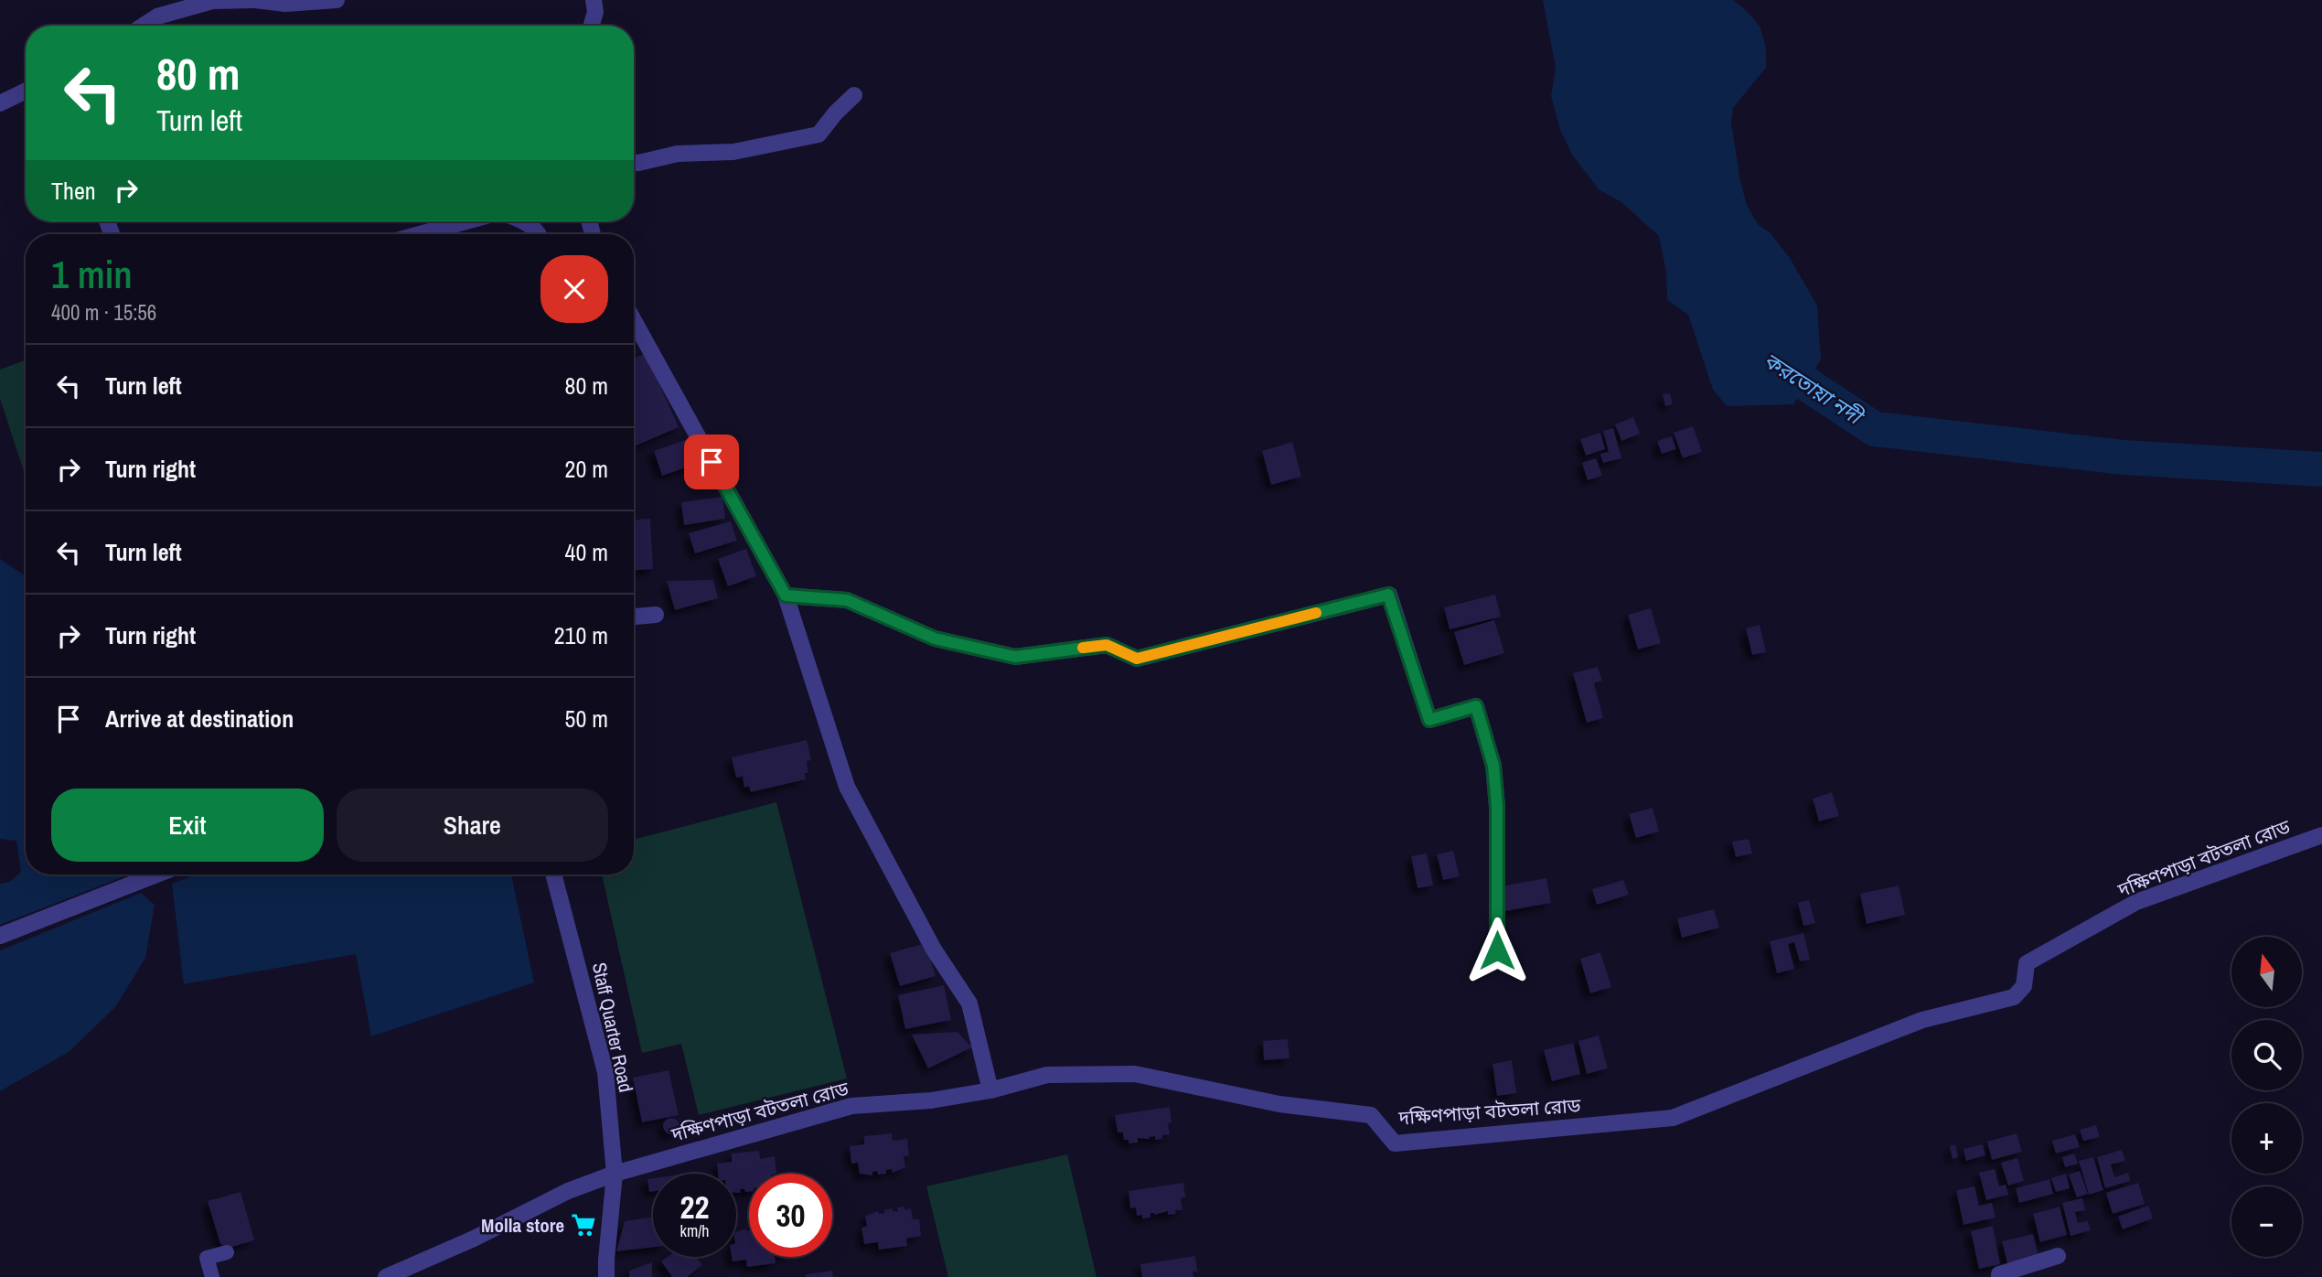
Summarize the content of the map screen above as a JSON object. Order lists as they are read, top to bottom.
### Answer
{
  "streets": {
    "street": ["দক্ষিণপাড়া বটতলা রোড", "Staff Quarter Road"]
  },
  "crossings": [
    ["দক্ষিণপাড়া বটতলা রোড", "Staff Quarter Road"]
  ],
  "water": ["করতোয়া নদী"],
  "places": {
    "supermarket": ["Molla store"]
  },
  "north": "top",
  "page": {
    "turn": ["80 m", "Turn left"],
    "then": "Then",
    "heading": ["1 min", "400 m · 15:56"],
    "list": [
      {
        "name": "Turn left",
        "value": "80 m"
      },
      {
        "name": "Turn right",
        "value": "20 m"
      },
      {
        "name": "Turn left",
        "value": "40 m"
      },
      {
        "name": "Turn right",
        "value": "210 m"
      },
      {
        "name": "Arrive at destination",
        "value": "50 m"
      }
    ],
    "buttons": ["Exit", "Share"],
    "map_buttons": ["+", "−"],
    "speed": "22 km/h",
    "limit": "30"
  }
}
